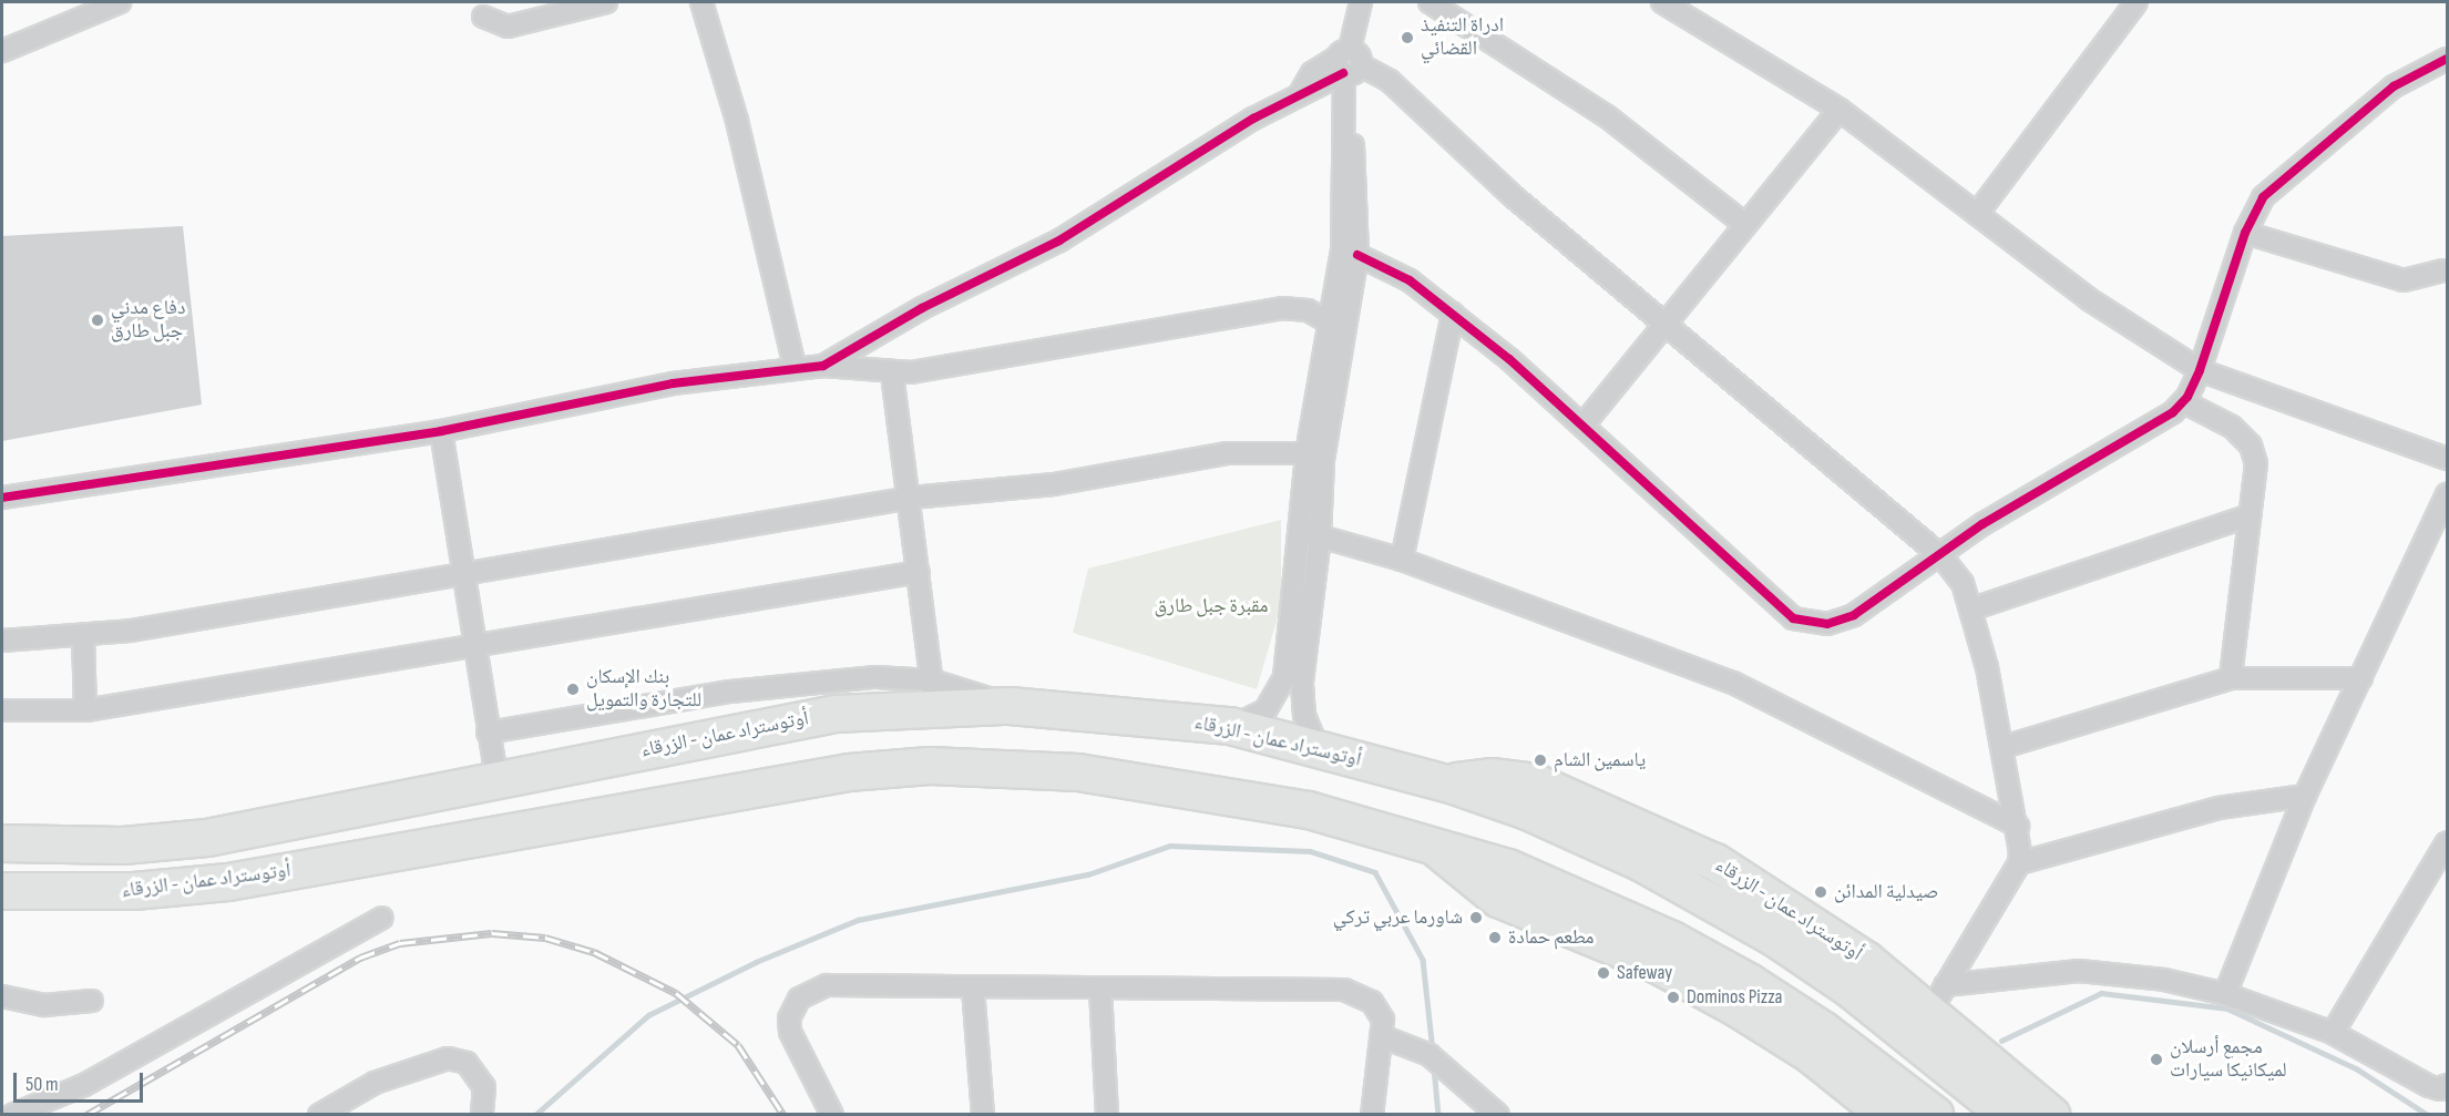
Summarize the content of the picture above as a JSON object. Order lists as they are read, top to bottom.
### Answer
{
  "streets": {
    "highway": ["أوتوستراد عمان - الزرقاء"]
  },
  "parks": ["مقبرة جبل طارق"],
  "places": [
    "ادراة التنفيذ القضائي",
    "دفاع مدني جبل طارق",
    "بنك الإسكان للتجارة والتمويل",
    "ياسمين الشام",
    "صيدلية المدائن",
    "شاورما عربي تركي",
    "مطعم حمادة",
    "Safeway",
    "Dominos Pizza",
    "مجمع أرسلان لميكانيكا سيارات"
  ],
  "scale_bar": "50 m"
}
